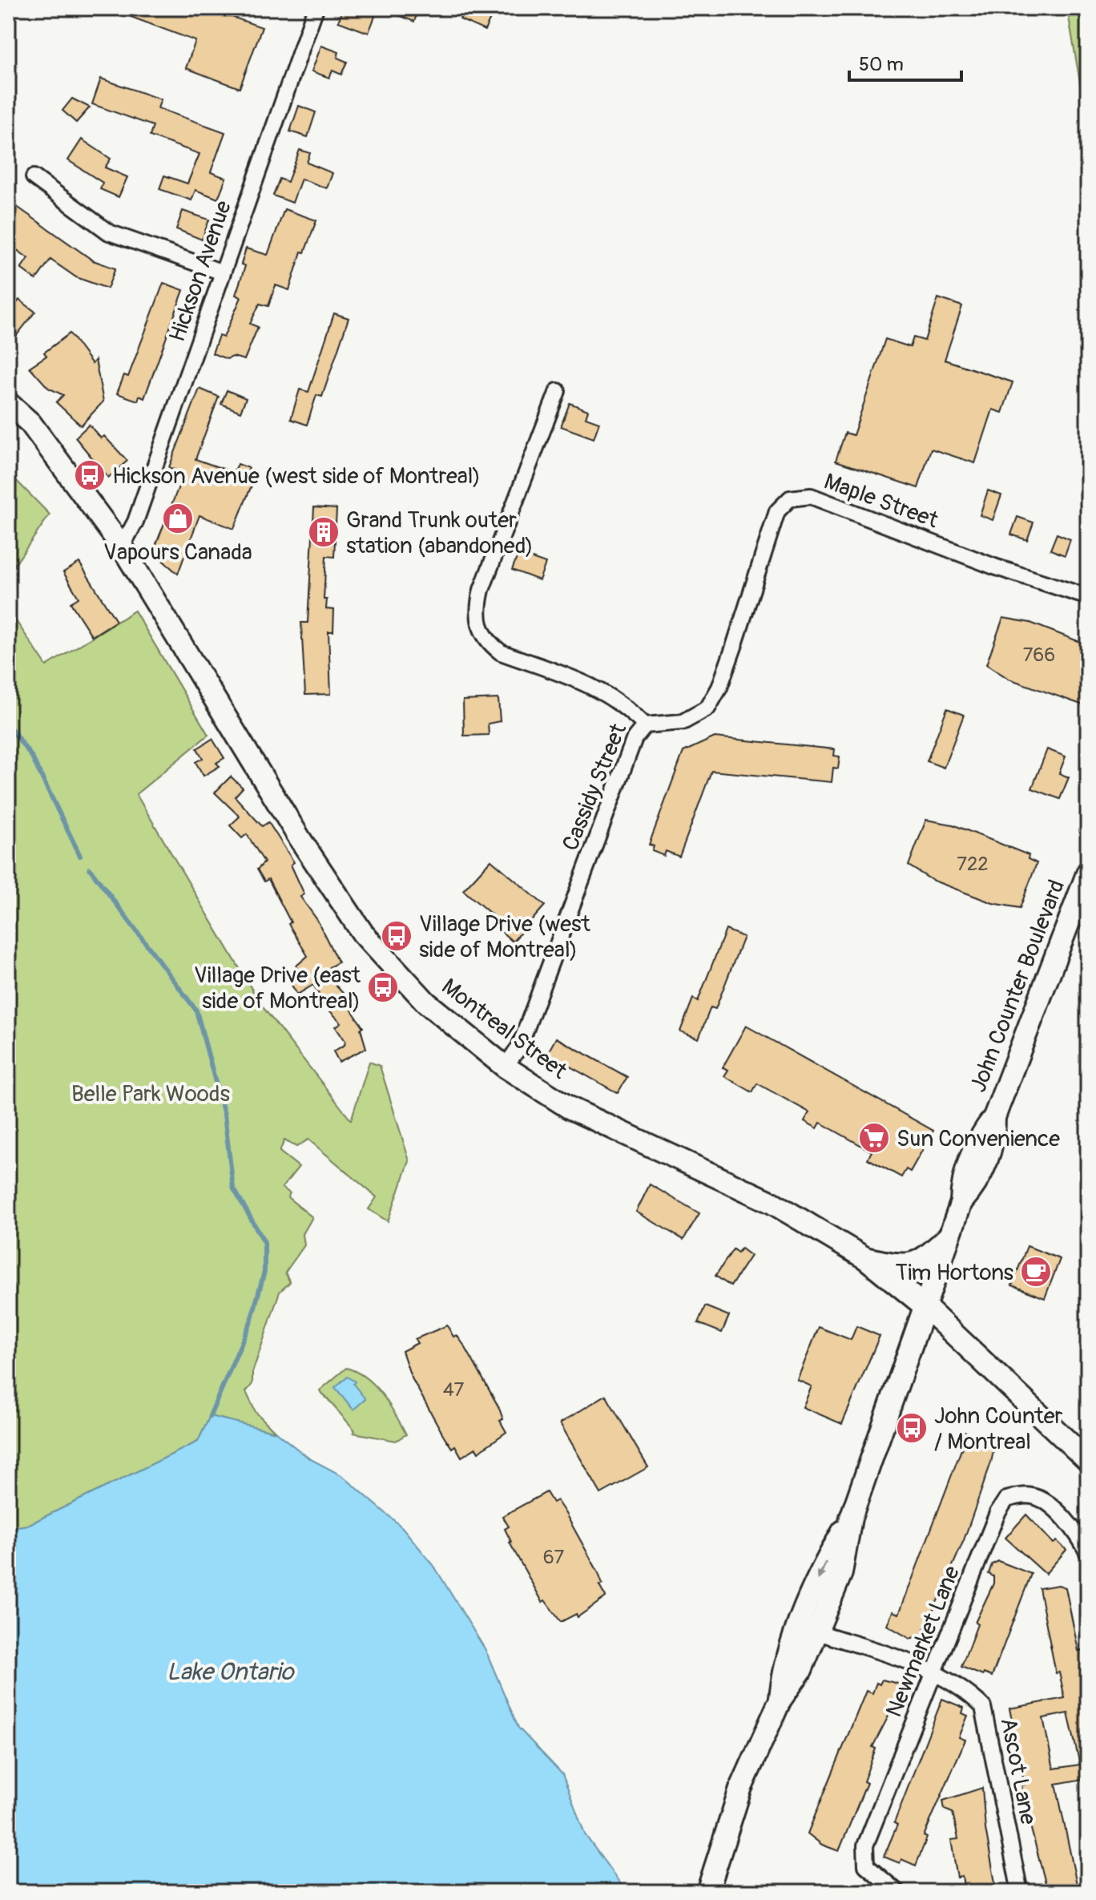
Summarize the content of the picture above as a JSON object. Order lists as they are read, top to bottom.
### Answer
{
  "streets": {
    "main road": ["John Counter Boulevard", "Montreal Street"],
    "street": [
      "Hickson Avenue",
      "Maple Street",
      "Cassidy Street",
      "Newmarket Lane",
      "Ascot Lane"
    ]
  },
  "crossings": [
    ["Hickson Avenue", "Montreal Street"],
    ["Maple Street", "Cassidy Street"],
    ["Cassidy Street", "Montreal Street"],
    ["John Counter Boulevard", "Montreal Street"],
    ["John Counter Boulevard", "Ascot Lane"],
    ["Newmarket Lane", "Ascot Lane"]
  ],
  "water": ["Lake Ontario"],
  "parks": ["Belle Park Woods"],
  "places": {
    "bus stop": [
      "Hickson Avenue (west side of Montreal)",
      "Village Drive (west side of Montreal)",
      "Village Drive (east side of Montreal)",
      "John Counter / Montreal"
    ],
    "shop": ["Vapours Canada"],
    "building": ["Grand Trunk outer station (abandoned)"],
    "supermarket": ["Sun Convenience"],
    "cafe": ["Tim Hortons"]
  },
  "house_numbers": [
    "766",
    "722",
    "47",
    "67"
  ],
  "scale_bar": "50 m"
}
